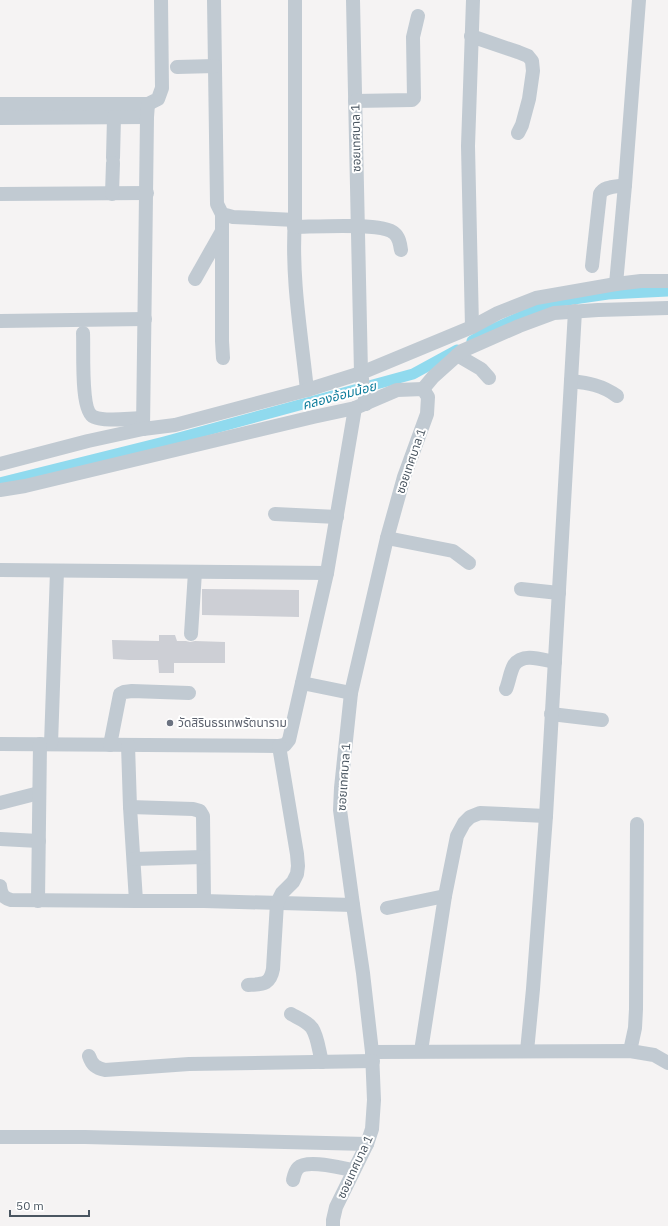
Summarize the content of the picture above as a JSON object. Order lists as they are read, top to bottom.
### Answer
{
  "streets": {
    "street": ["ซอยเทศบาล 1"]
  },
  "water": ["คลองอ้อมน้อย"],
  "places": ["วัดสิรินธรเทพรัตนาราม"],
  "scale_bar": "50 m"
}
